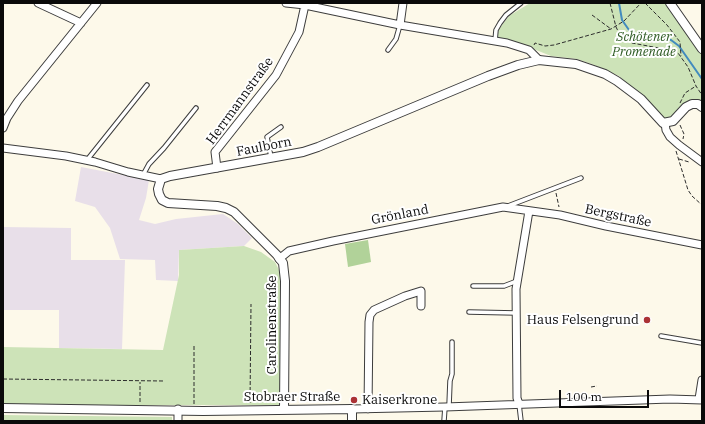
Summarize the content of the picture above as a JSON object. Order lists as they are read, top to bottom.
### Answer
{
  "streets": {
    "street": [
      "Herrmannstraße",
      "Faulborn",
      "Grönland",
      "Bergstraße",
      "Carolinenstraße",
      "Stobraer Straße"
    ]
  },
  "crossings": [
    ["Herrmannstraße", "Faulborn"],
    ["Faulborn", "Carolinenstraße"],
    ["Grönland", "Bergstraße"],
    ["Grönland", "Carolinenstraße"],
    ["Carolinenstraße", "Stobraer Straße"]
  ],
  "parks": ["Schötener Promenade"],
  "places": ["Haus Felsengrund", "Kaiserkrone"],
  "scale_bar": "100 m"
}
